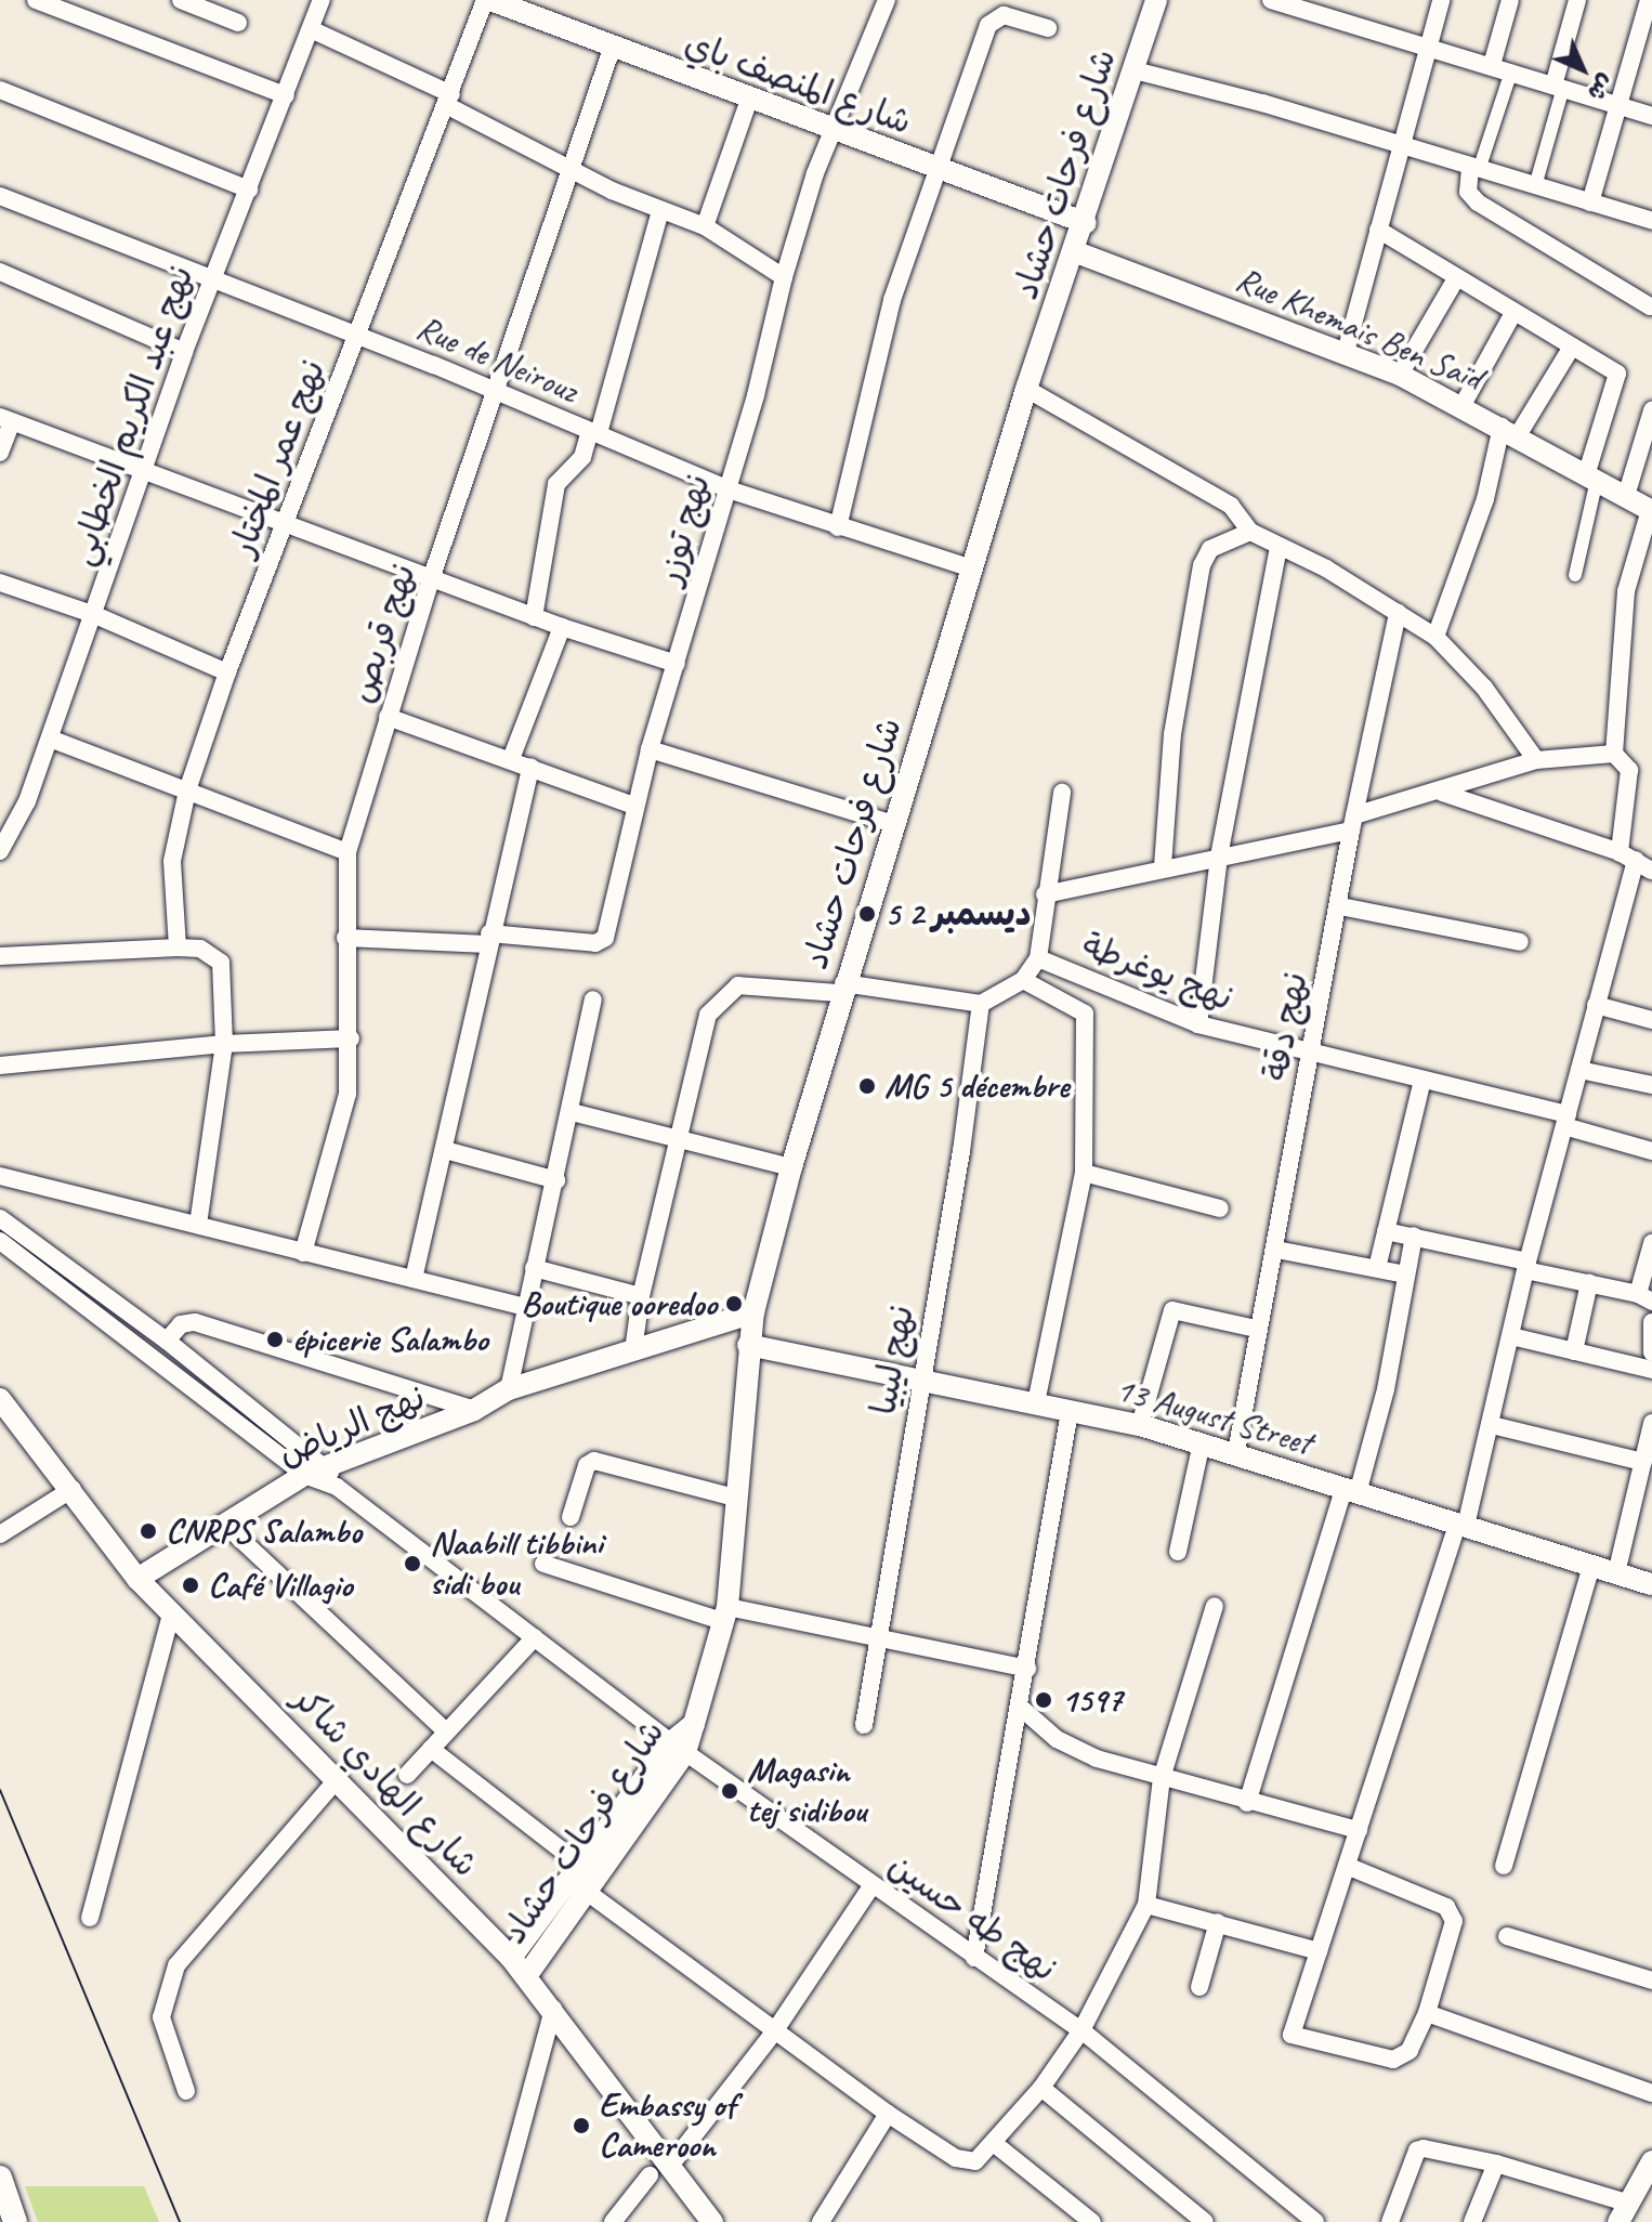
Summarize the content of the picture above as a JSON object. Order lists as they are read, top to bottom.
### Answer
{
  "streets": {
    "street": [
      "شارع المنصف باي",
      "شارع فرحات حشاد",
      "Rue Khemais Ben Saïd",
      "Rue de Neirouz",
      "نهج عبد الكريم الخطابي",
      "نهج عمر المختار",
      "نهج توزر",
      "نهج قربص",
      "نهج يوغرطة",
      "نهج دقة",
      "نهج ليبيا",
      "13 August Street",
      "نهج الرياض",
      "شارع الهادي شاكر",
      "نهج طه حسين"
    ]
  },
  "crossings": [
    ["شارع المنصف باي", "شارع فرحات حشاد"],
    ["شارع المنصف باي", "نهج عمر المختار"],
    ["شارع المنصف باي", "نهج توزر"],
    ["شارع المنصف باي", "نهج قربص"],
    ["شارع فرحات حشاد", "Rue Khemais Ben Saïd"],
    ["شارع فرحات حشاد", "Rue de Neirouz"],
    ["شارع فرحات حشاد", "13 August Street"],
    ["شارع فرحات حشاد", "نهج الرياض"],
    ["شارع فرحات حشاد", "شارع الهادي شاكر"],
    ["شارع فرحات حشاد", "نهج طه حسين"],
    ["Rue de Neirouz", "نهج عبد الكريم الخطابي"],
    ["Rue de Neirouz", "نهج عمر المختار"],
    ["Rue de Neirouz", "نهج توزر"],
    ["Rue de Neirouz", "نهج قربص"],
    ["نهج يوغرطة", "نهج دقة"],
    ["نهج يوغرطة", "نهج ليبيا"],
    ["نهج دقة", "13 August Street"],
    ["نهج ليبيا", "13 August Street"],
    ["نهج الرياض", "شارع الهادي شاكر"],
    ["نهج الرياض", "نهج طه حسين"]
  ],
  "places": [
    "5 ديسمبر 2",
    "MG 5 décembre",
    "Boutique ooredoo",
    "épicerie Salambo",
    "CNRPS Salambo",
    "Naabill tibbini sidi bou",
    "Café Villagio",
    "1597",
    "Magasin tej sidibou",
    "Embassy of Cameroon"
  ],
  "north": "bottom right"
}
